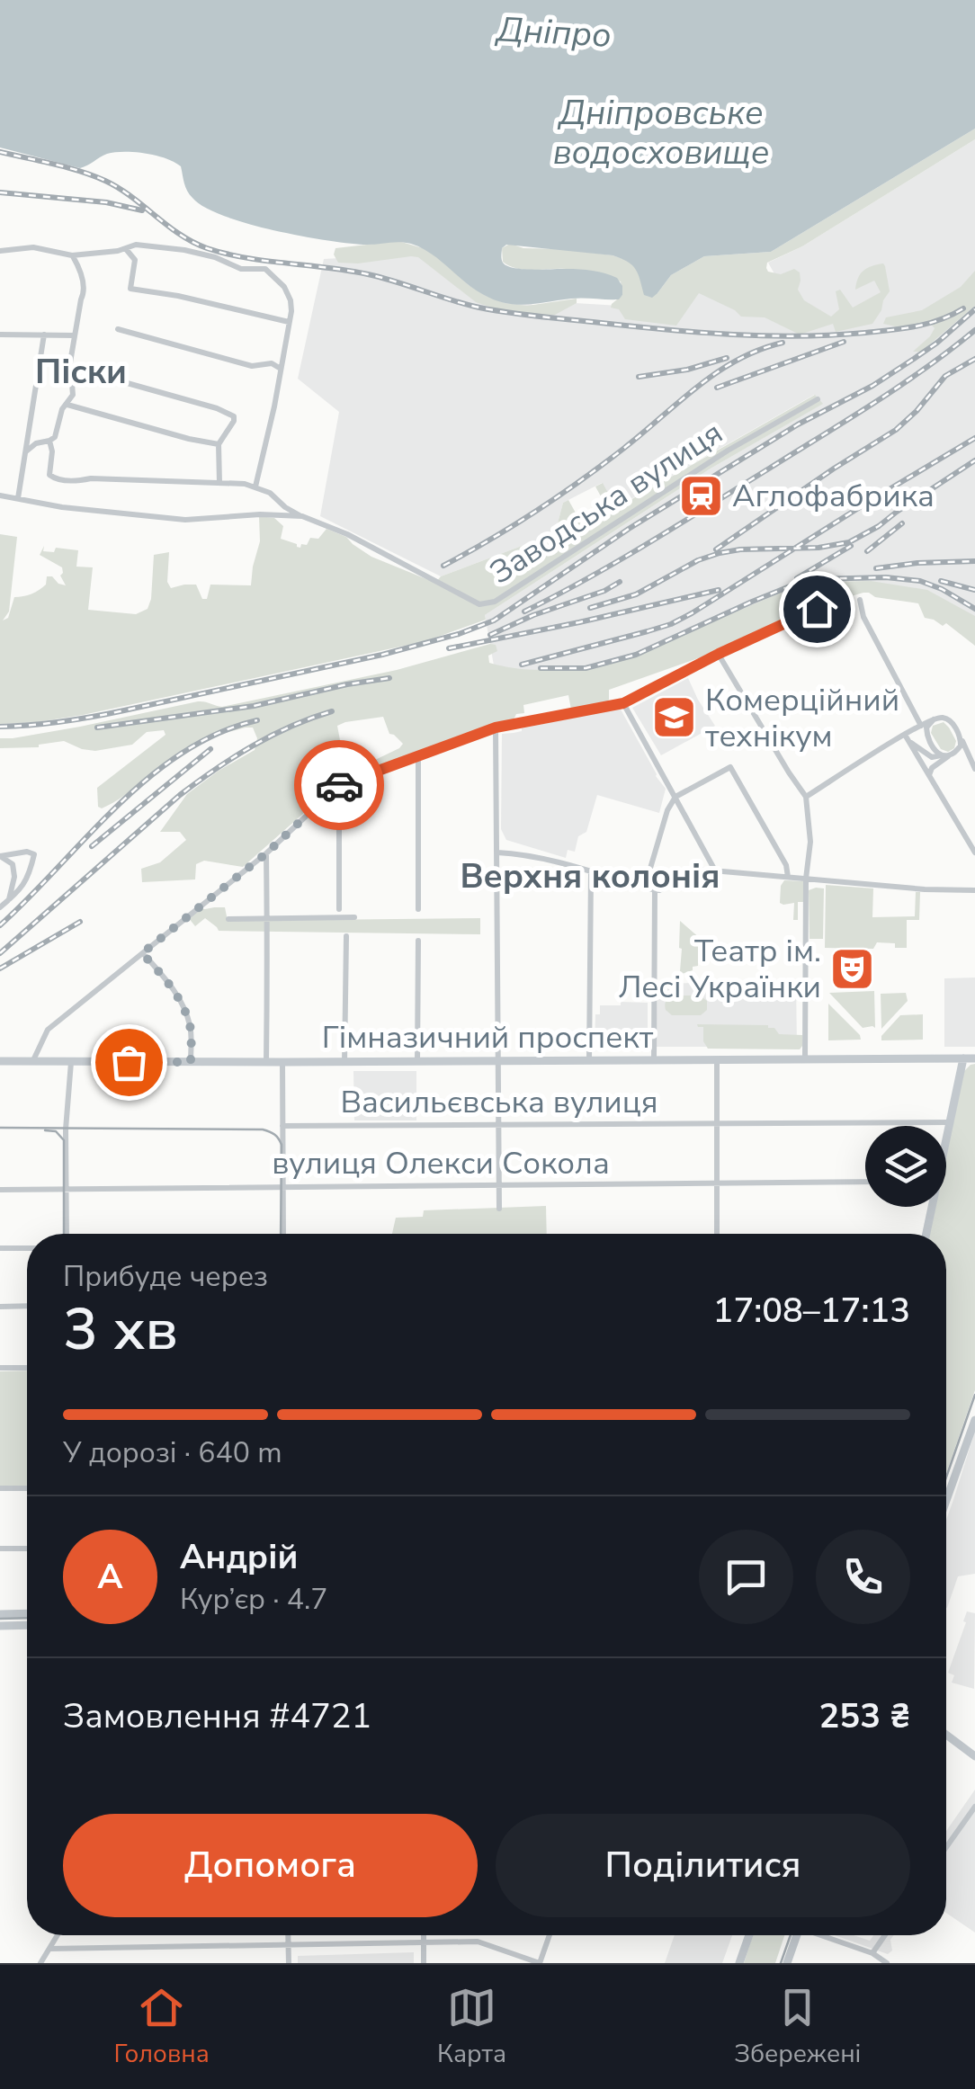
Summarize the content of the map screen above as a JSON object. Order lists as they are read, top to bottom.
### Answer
{
  "streets": {
    "main road": ["Гімназичний проспект"],
    "street": ["Заводська вулиця", "Васильєвська вулиця", "вулиця Олекси Сокола"]
  },
  "districts": ["Піски", "Верхня колонія"],
  "water": ["Дніпро", "Дніпровське водосховище"],
  "places": {
    "station": ["Аглофабрика"],
    "school or university": ["Комерційний технікум"],
    "theatre": ["Театр ім. Лесі Українки"]
  },
  "page": {
    "heading": ["3 хв", "Прибуде через", "17:08–17:13"],
    "panel": [
      "Андрій",
      "Кур’єр · 4.7",
      "Замовлення #4721",
      "253 ₴"
    ],
    "bar": "У дорозі · 640 m",
    "round": "А",
    "buttons": ["Допомога", "Поділитися"],
    "tabs": ["Головна", "Карта", "Збережені"]
  }
}
